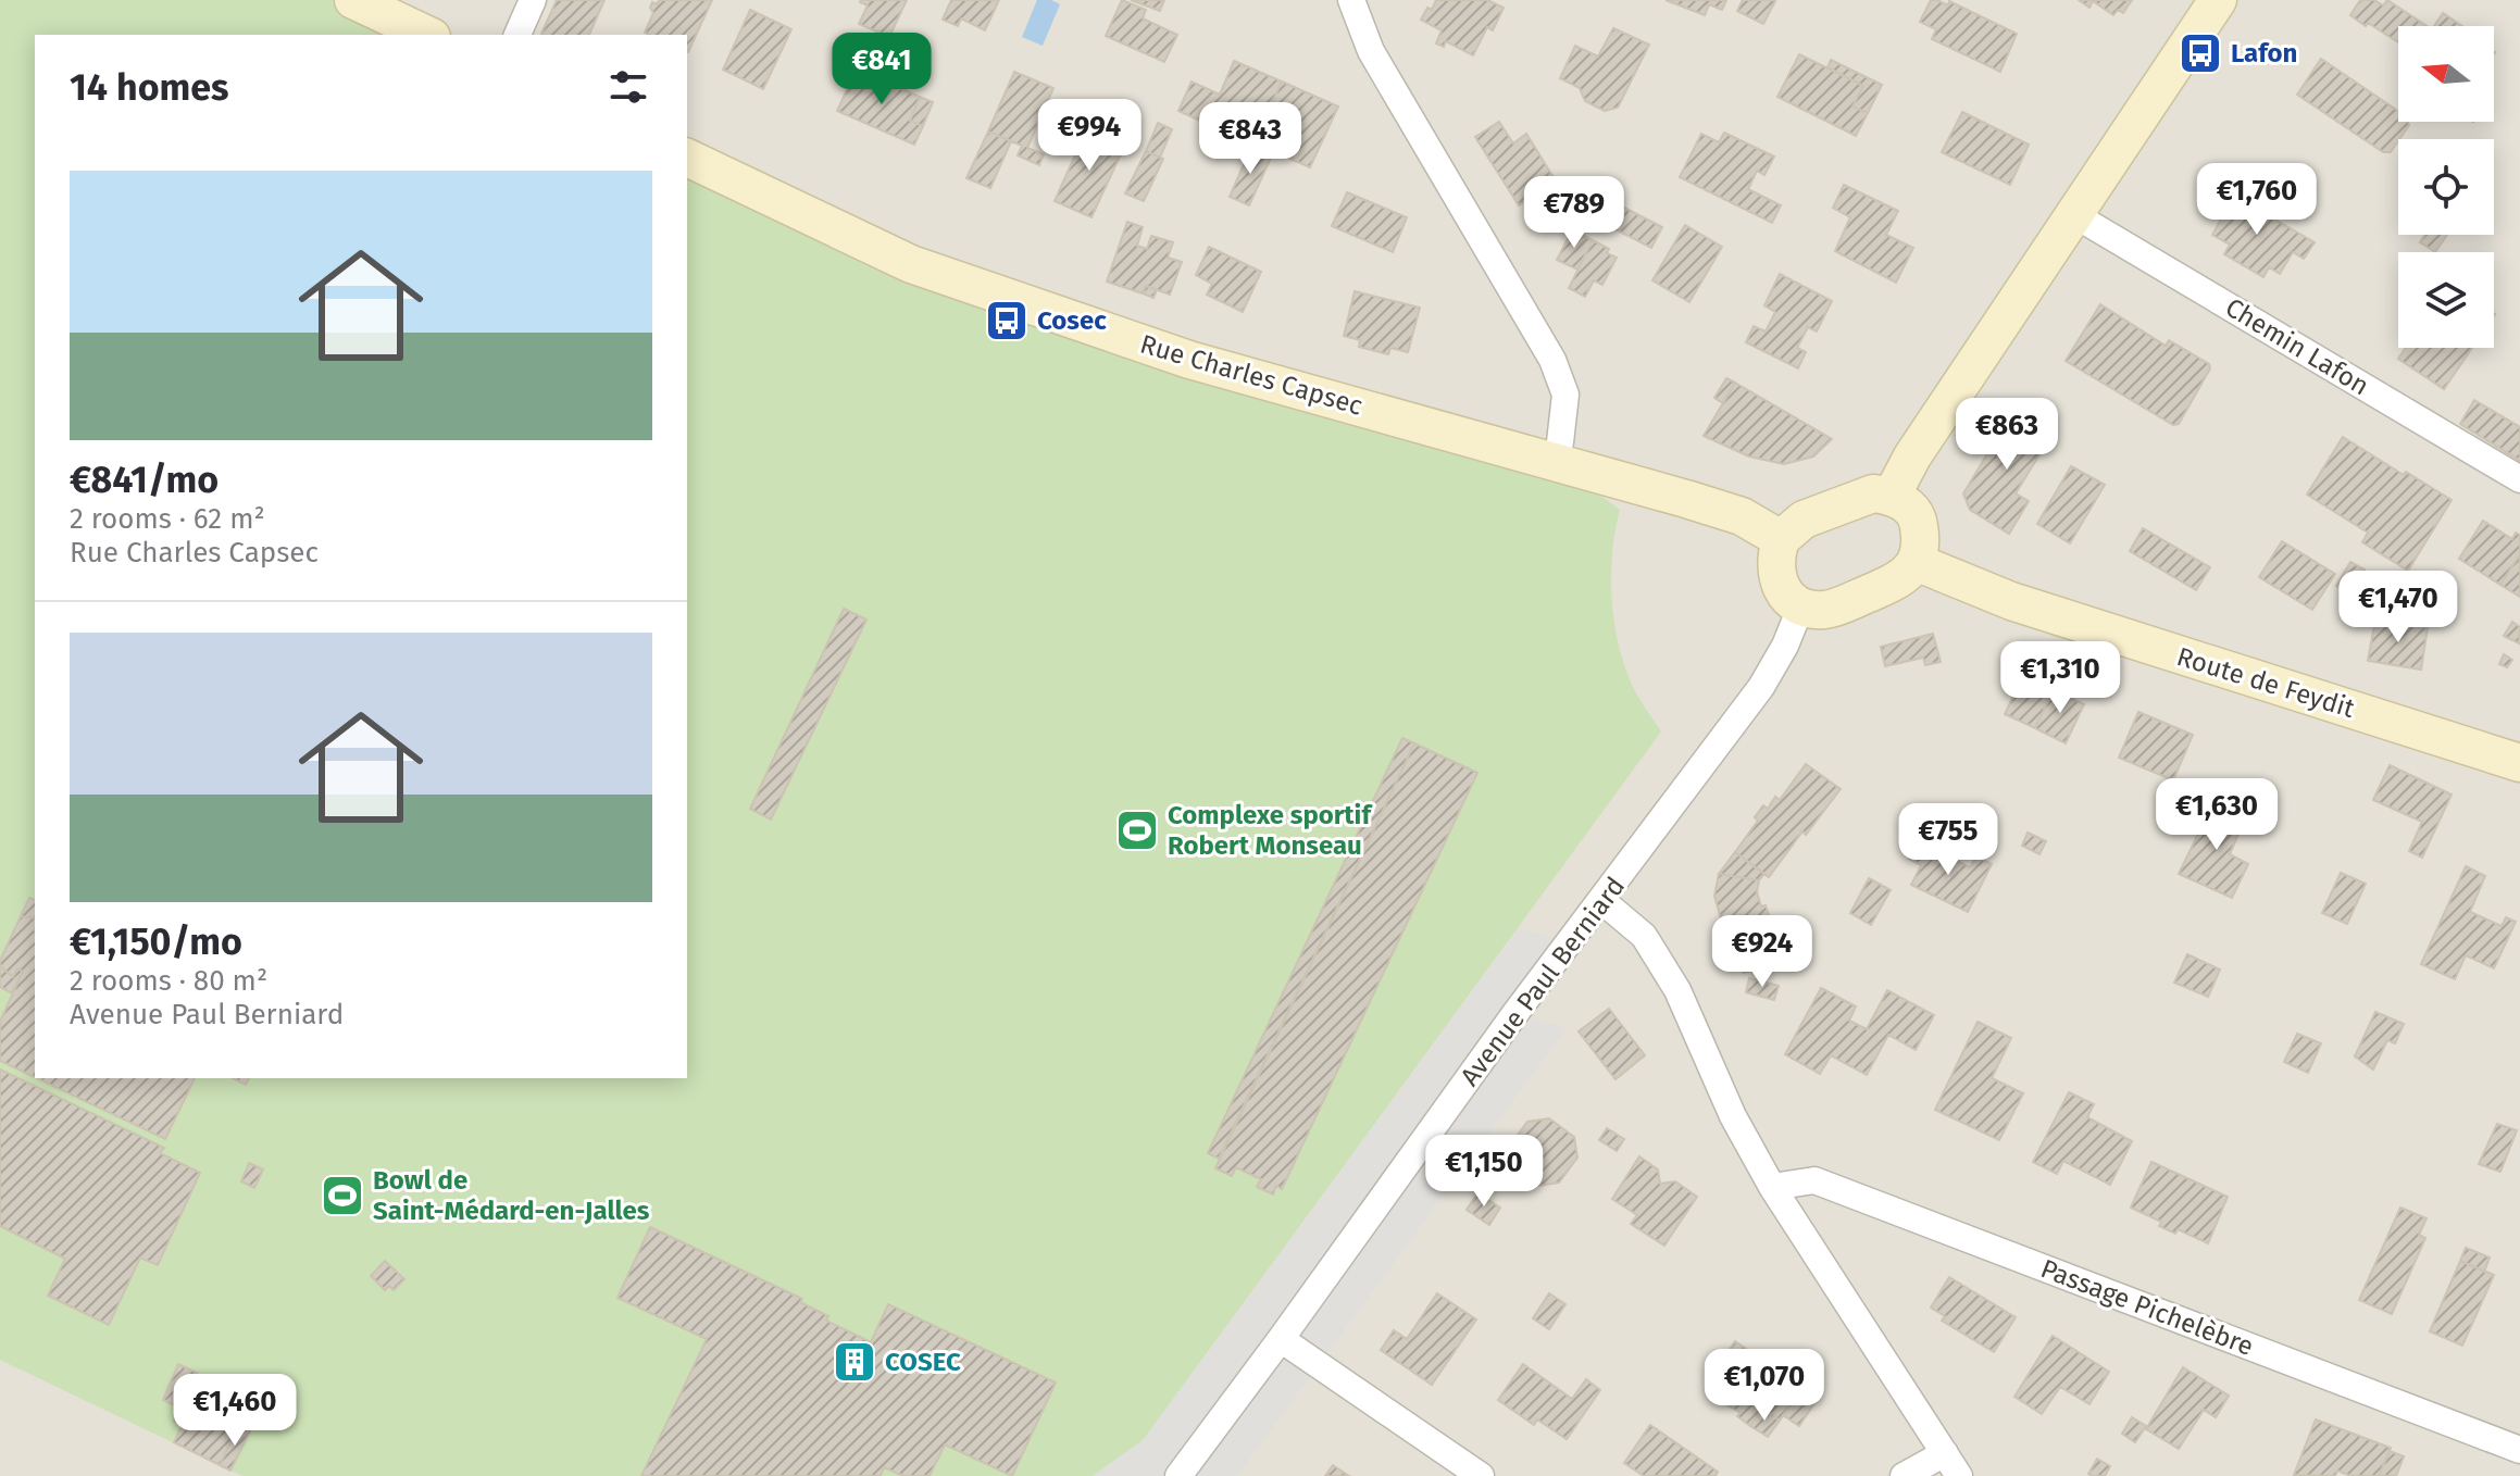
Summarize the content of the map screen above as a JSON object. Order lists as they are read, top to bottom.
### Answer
{
  "streets": {
    "street": [
      "Chemin Lafon",
      "Rue Charles Capsec",
      "Route de Feydit",
      "Avenue Paul Berniard",
      "Passage Pichelèbre"
    ]
  },
  "crossings": [
    ["Rue Charles Capsec", "Route de Feydit"],
    ["Rue Charles Capsec", "Avenue Paul Berniard"],
    ["Route de Feydit", "Avenue Paul Berniard"]
  ],
  "places": {
    "bus stop": ["Lafon", "Cosec"],
    "sports": ["Complexe sportif Robert Monseau", "Bowl de Saint-Médard-en-Jalles"],
    "building": ["COSEC"]
  },
  "north": "left",
  "page": {
    "price": [
      "€841",
      "€994",
      "€843",
      "€1,760",
      "€789",
      "€863",
      "€1,470",
      "€1,310",
      "€1,630",
      "€755",
      "€924",
      "€1,150",
      "€1,070",
      "€1,460"
    ],
    "heading": "14 homes",
    "list": [
      {
        "name": "€841/mo",
        "note": "2 rooms · 62 m² · Rue Charles Capsec"
      },
      {
        "name": "€1,150/mo",
        "note": "2 rooms · 80 m² · Avenue Paul Berniard"
      }
    ]
  }
}
